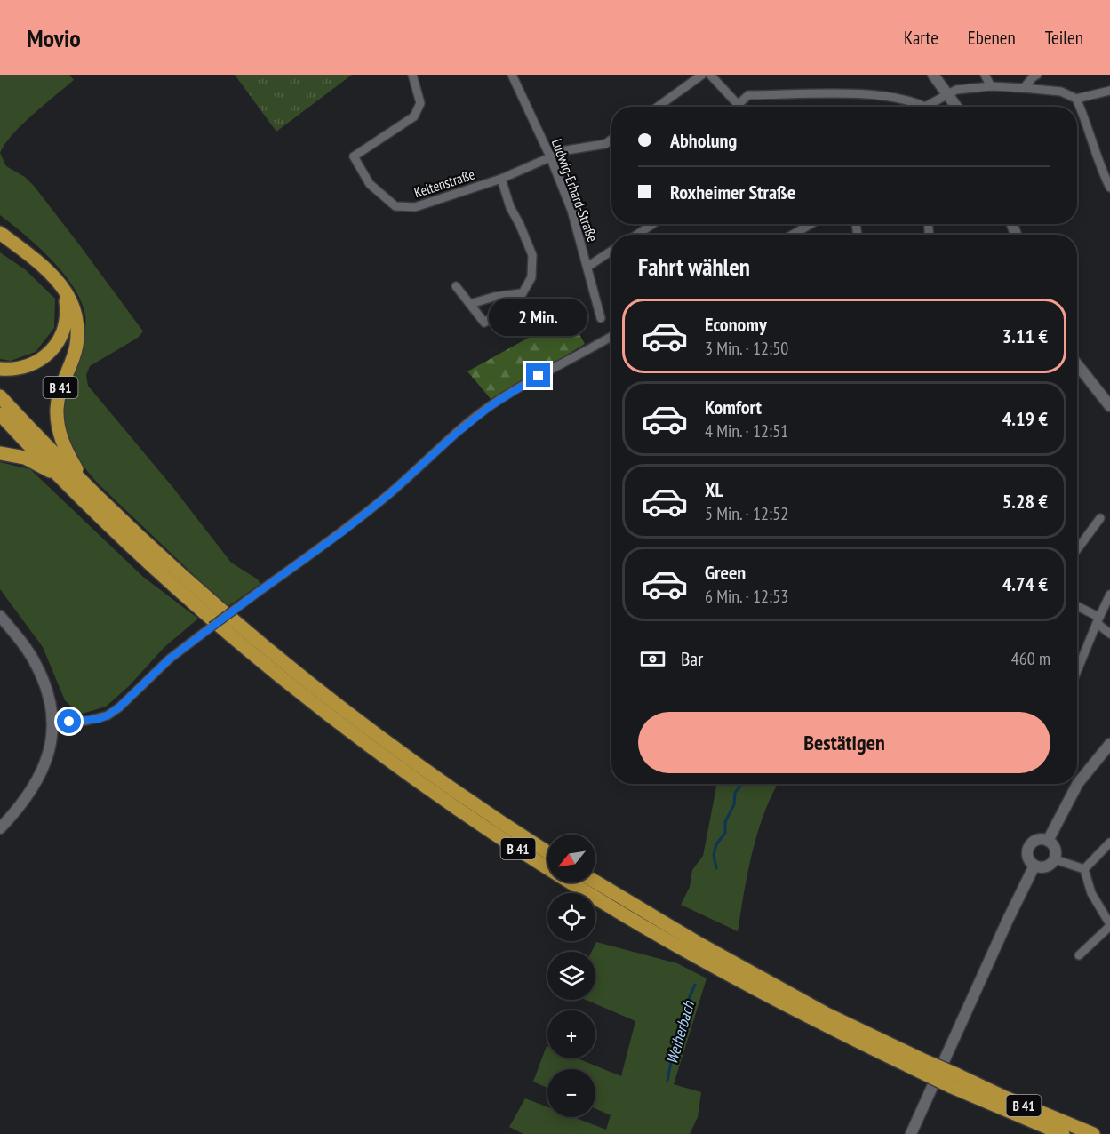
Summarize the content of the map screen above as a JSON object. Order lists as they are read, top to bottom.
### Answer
{
  "streets": {
    "highway": ["B 41"],
    "street": ["Keltenstraße", "Ludwig-Erhard-Straße"]
  },
  "crossings": [
    ["Keltenstraße", "Ludwig-Erhard-Straße"]
  ],
  "water": ["Weiherbach"],
  "north": "bottom left",
  "page": {
    "header": "Movio",
    "nav": ["Karte", "Ebenen", "Teilen"],
    "banner": ["Abholung", "Roxheimer Straße"],
    "heading": "Fahrt wählen",
    "bubble": "2 Min.",
    "list": [
      {
        "name": "Economy",
        "note": "3 Min. · 12:50",
        "value": "3.11 €"
      },
      {
        "name": "Komfort",
        "note": "4 Min. · 12:51",
        "value": "4.19 €"
      },
      {
        "name": "XL",
        "note": "5 Min. · 12:52",
        "value": "5.28 €"
      },
      {
        "name": "Green",
        "note": "6 Min. · 12:53",
        "value": "4.74 €"
      }
    ],
    "pay": ["Bar", "460 m"],
    "buttons": "Bestätigen",
    "map_buttons": ["+", "−"]
  }
}
